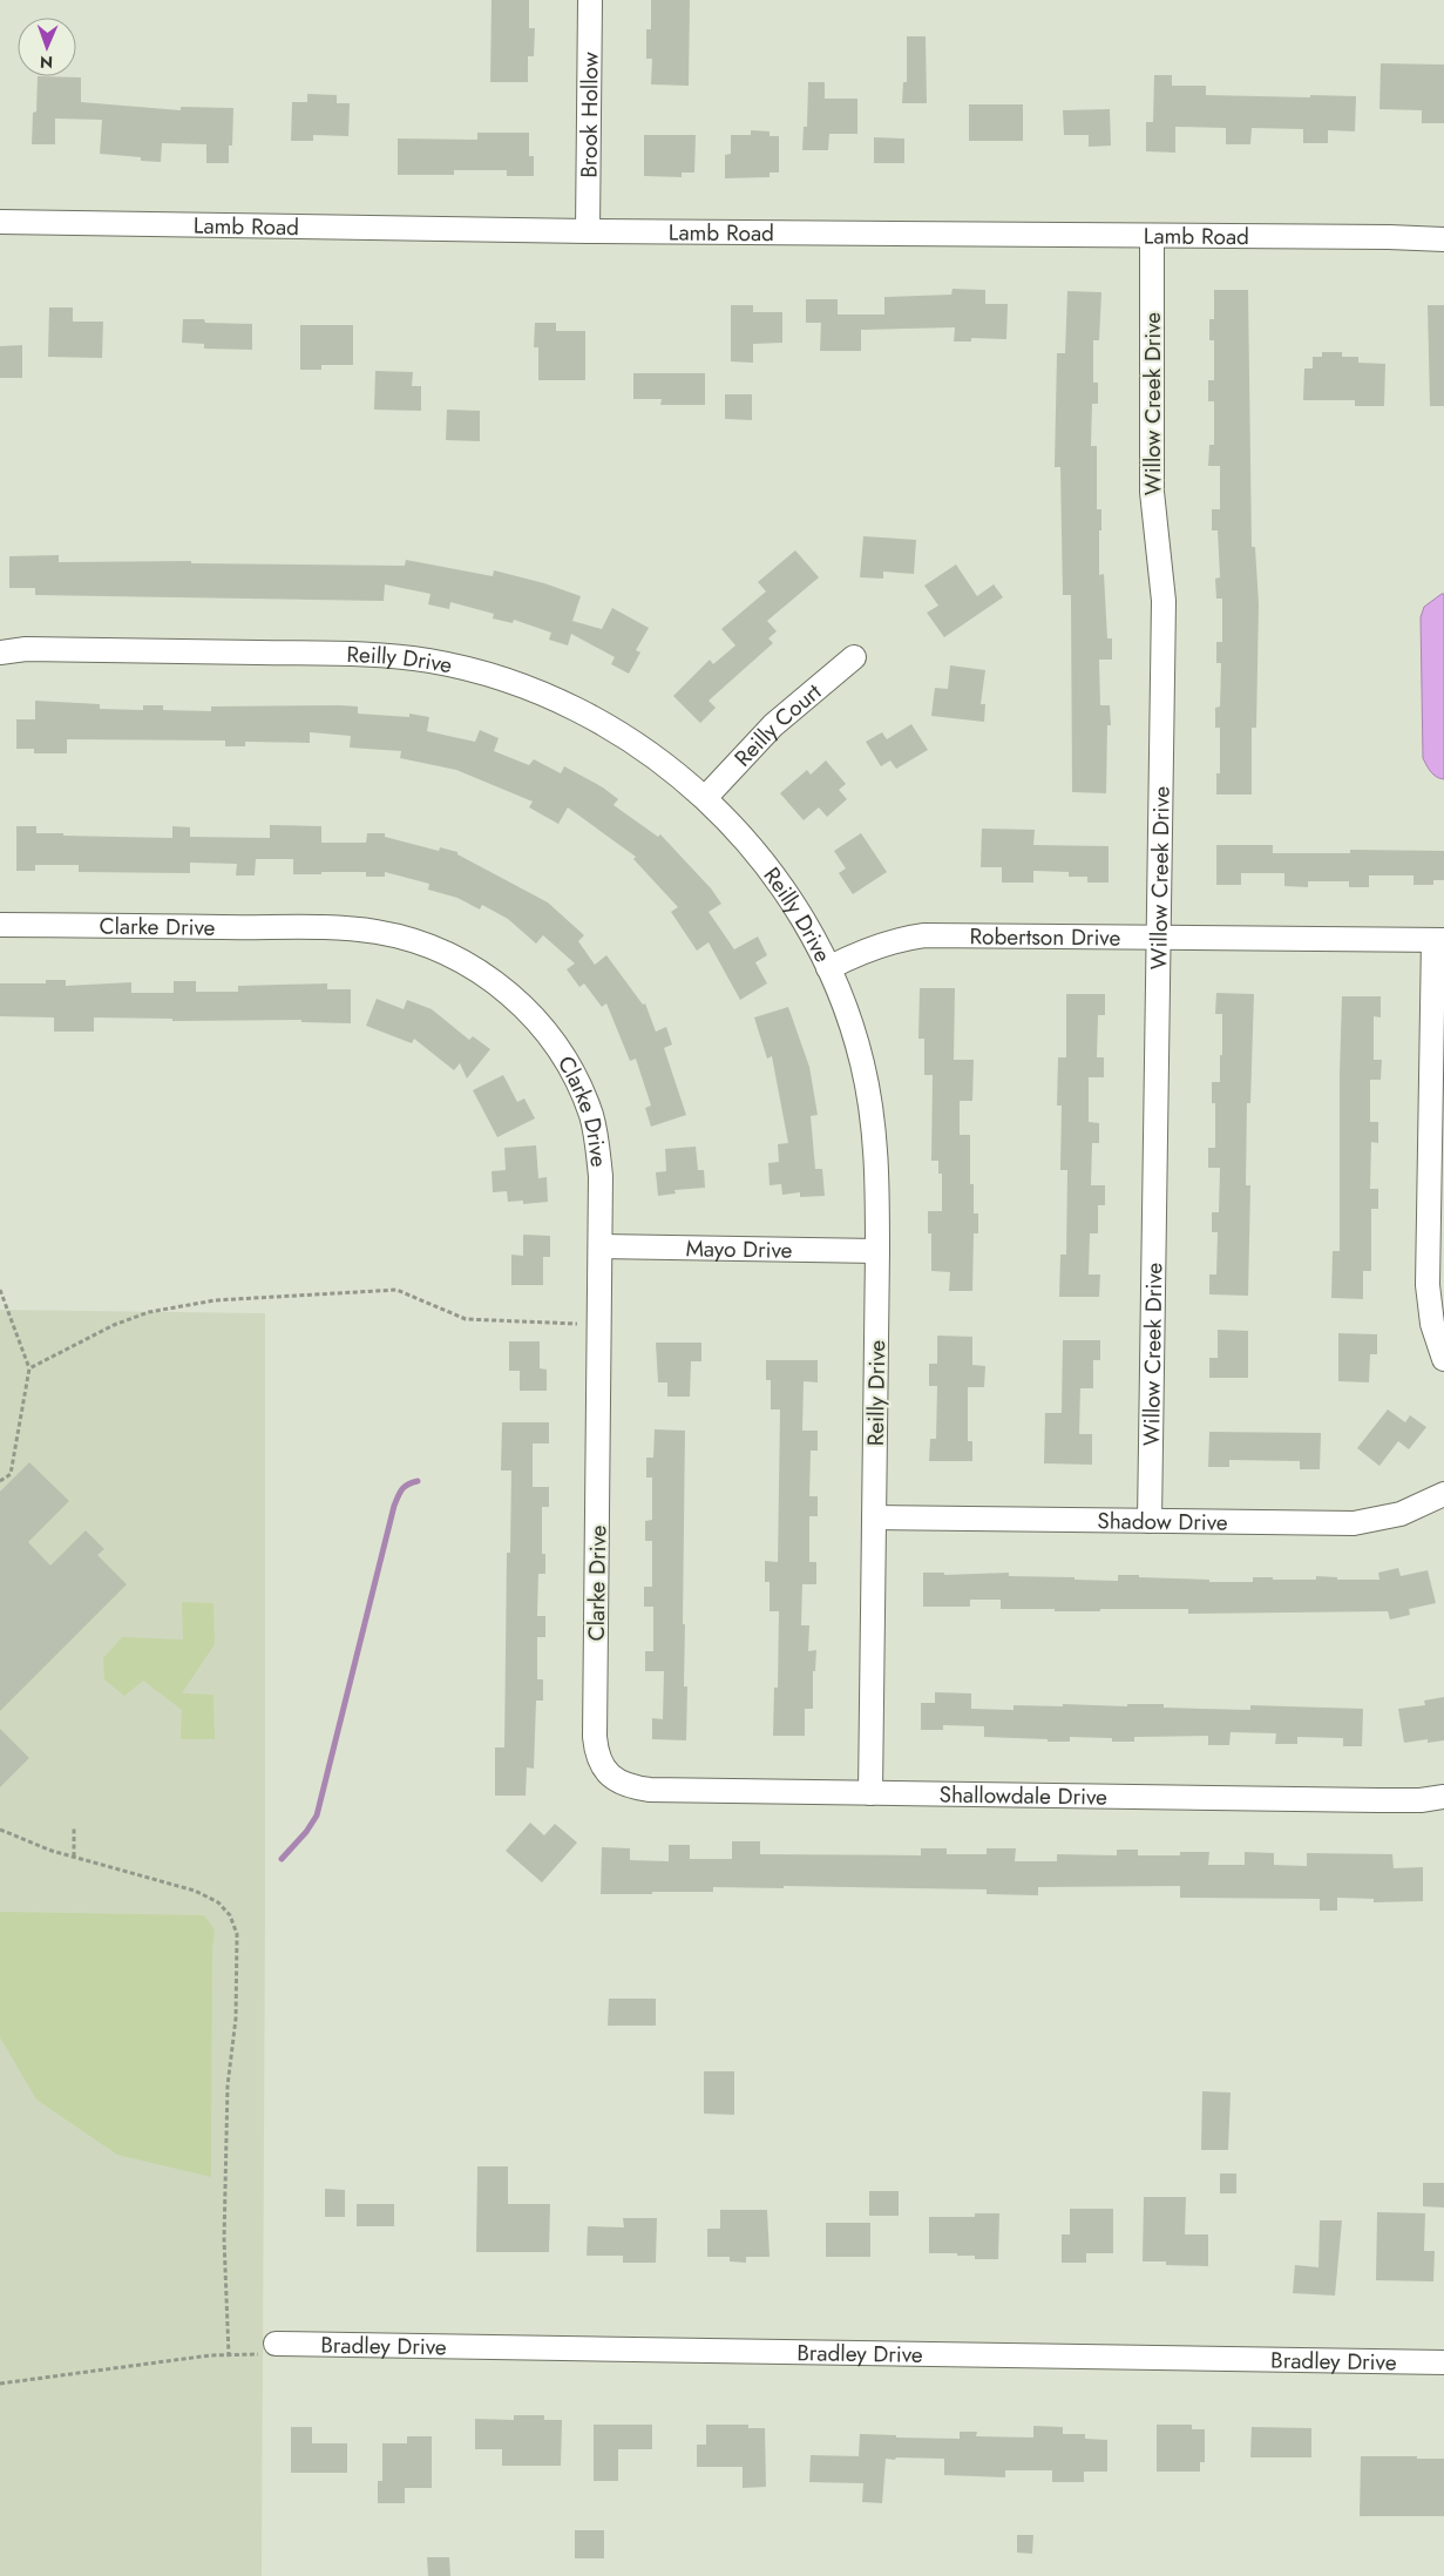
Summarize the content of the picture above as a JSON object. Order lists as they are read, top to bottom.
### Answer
{
  "streets": {
    "street": [
      "Brook Hollow",
      "Lamb Road",
      "Willow Creek Drive",
      "Reilly Drive",
      "Reilly Court",
      "Clarke Drive",
      "Robertson Drive",
      "Mayo Drive",
      "Shadow Drive",
      "Shallowdale Drive",
      "Bradley Drive"
    ]
  },
  "crossings": [
    ["Brook Hollow", "Lamb Road"],
    ["Lamb Road", "Willow Creek Drive"],
    ["Willow Creek Drive", "Robertson Drive"],
    ["Willow Creek Drive", "Shadow Drive"],
    ["Reilly Drive", "Reilly Court"],
    ["Reilly Drive", "Robertson Drive"],
    ["Reilly Drive", "Mayo Drive"],
    ["Reilly Drive", "Shadow Drive"],
    ["Reilly Drive", "Shallowdale Drive"],
    ["Clarke Drive", "Mayo Drive"],
    ["Clarke Drive", "Shallowdale Drive"]
  ],
  "north": "bottom"
}
